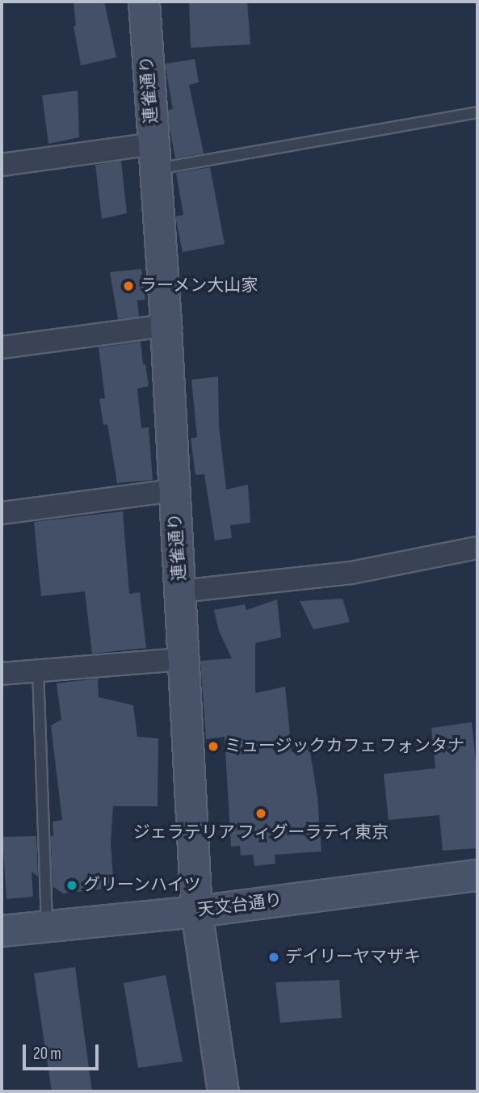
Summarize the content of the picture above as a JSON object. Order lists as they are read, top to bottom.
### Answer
{
  "streets": {
    "main road": ["連雀通り", "天文台通り"]
  },
  "crossings": [
    ["連雀通り", "天文台通り"]
  ],
  "places": [
    "ラーメン大山家",
    "ミュージックカフェ フォンタナ",
    "ジェラテリア フィグーラティ東京",
    "グリーンハイツ",
    "デイリーヤマザキ"
  ],
  "scale_bar": "20 m"
}
